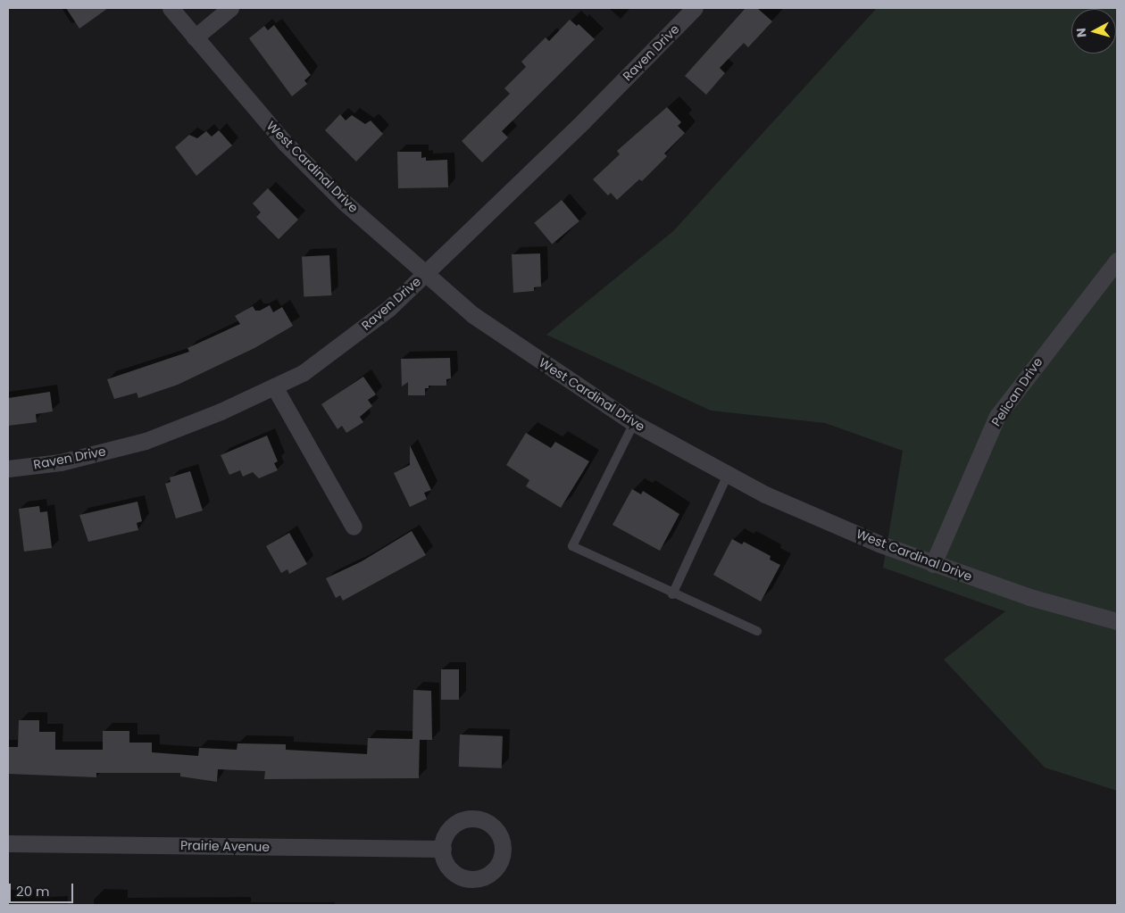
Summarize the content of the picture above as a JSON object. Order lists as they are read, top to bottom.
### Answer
{
  "streets": {
    "street": [
      "Raven Drive",
      "West Cardinal Drive",
      "Pelican Drive",
      "Prairie Avenue"
    ]
  },
  "crossings": [
    ["Raven Drive", "West Cardinal Drive"],
    ["West Cardinal Drive", "Pelican Drive"]
  ],
  "scale_bar": "20 m",
  "north": "left"
}
